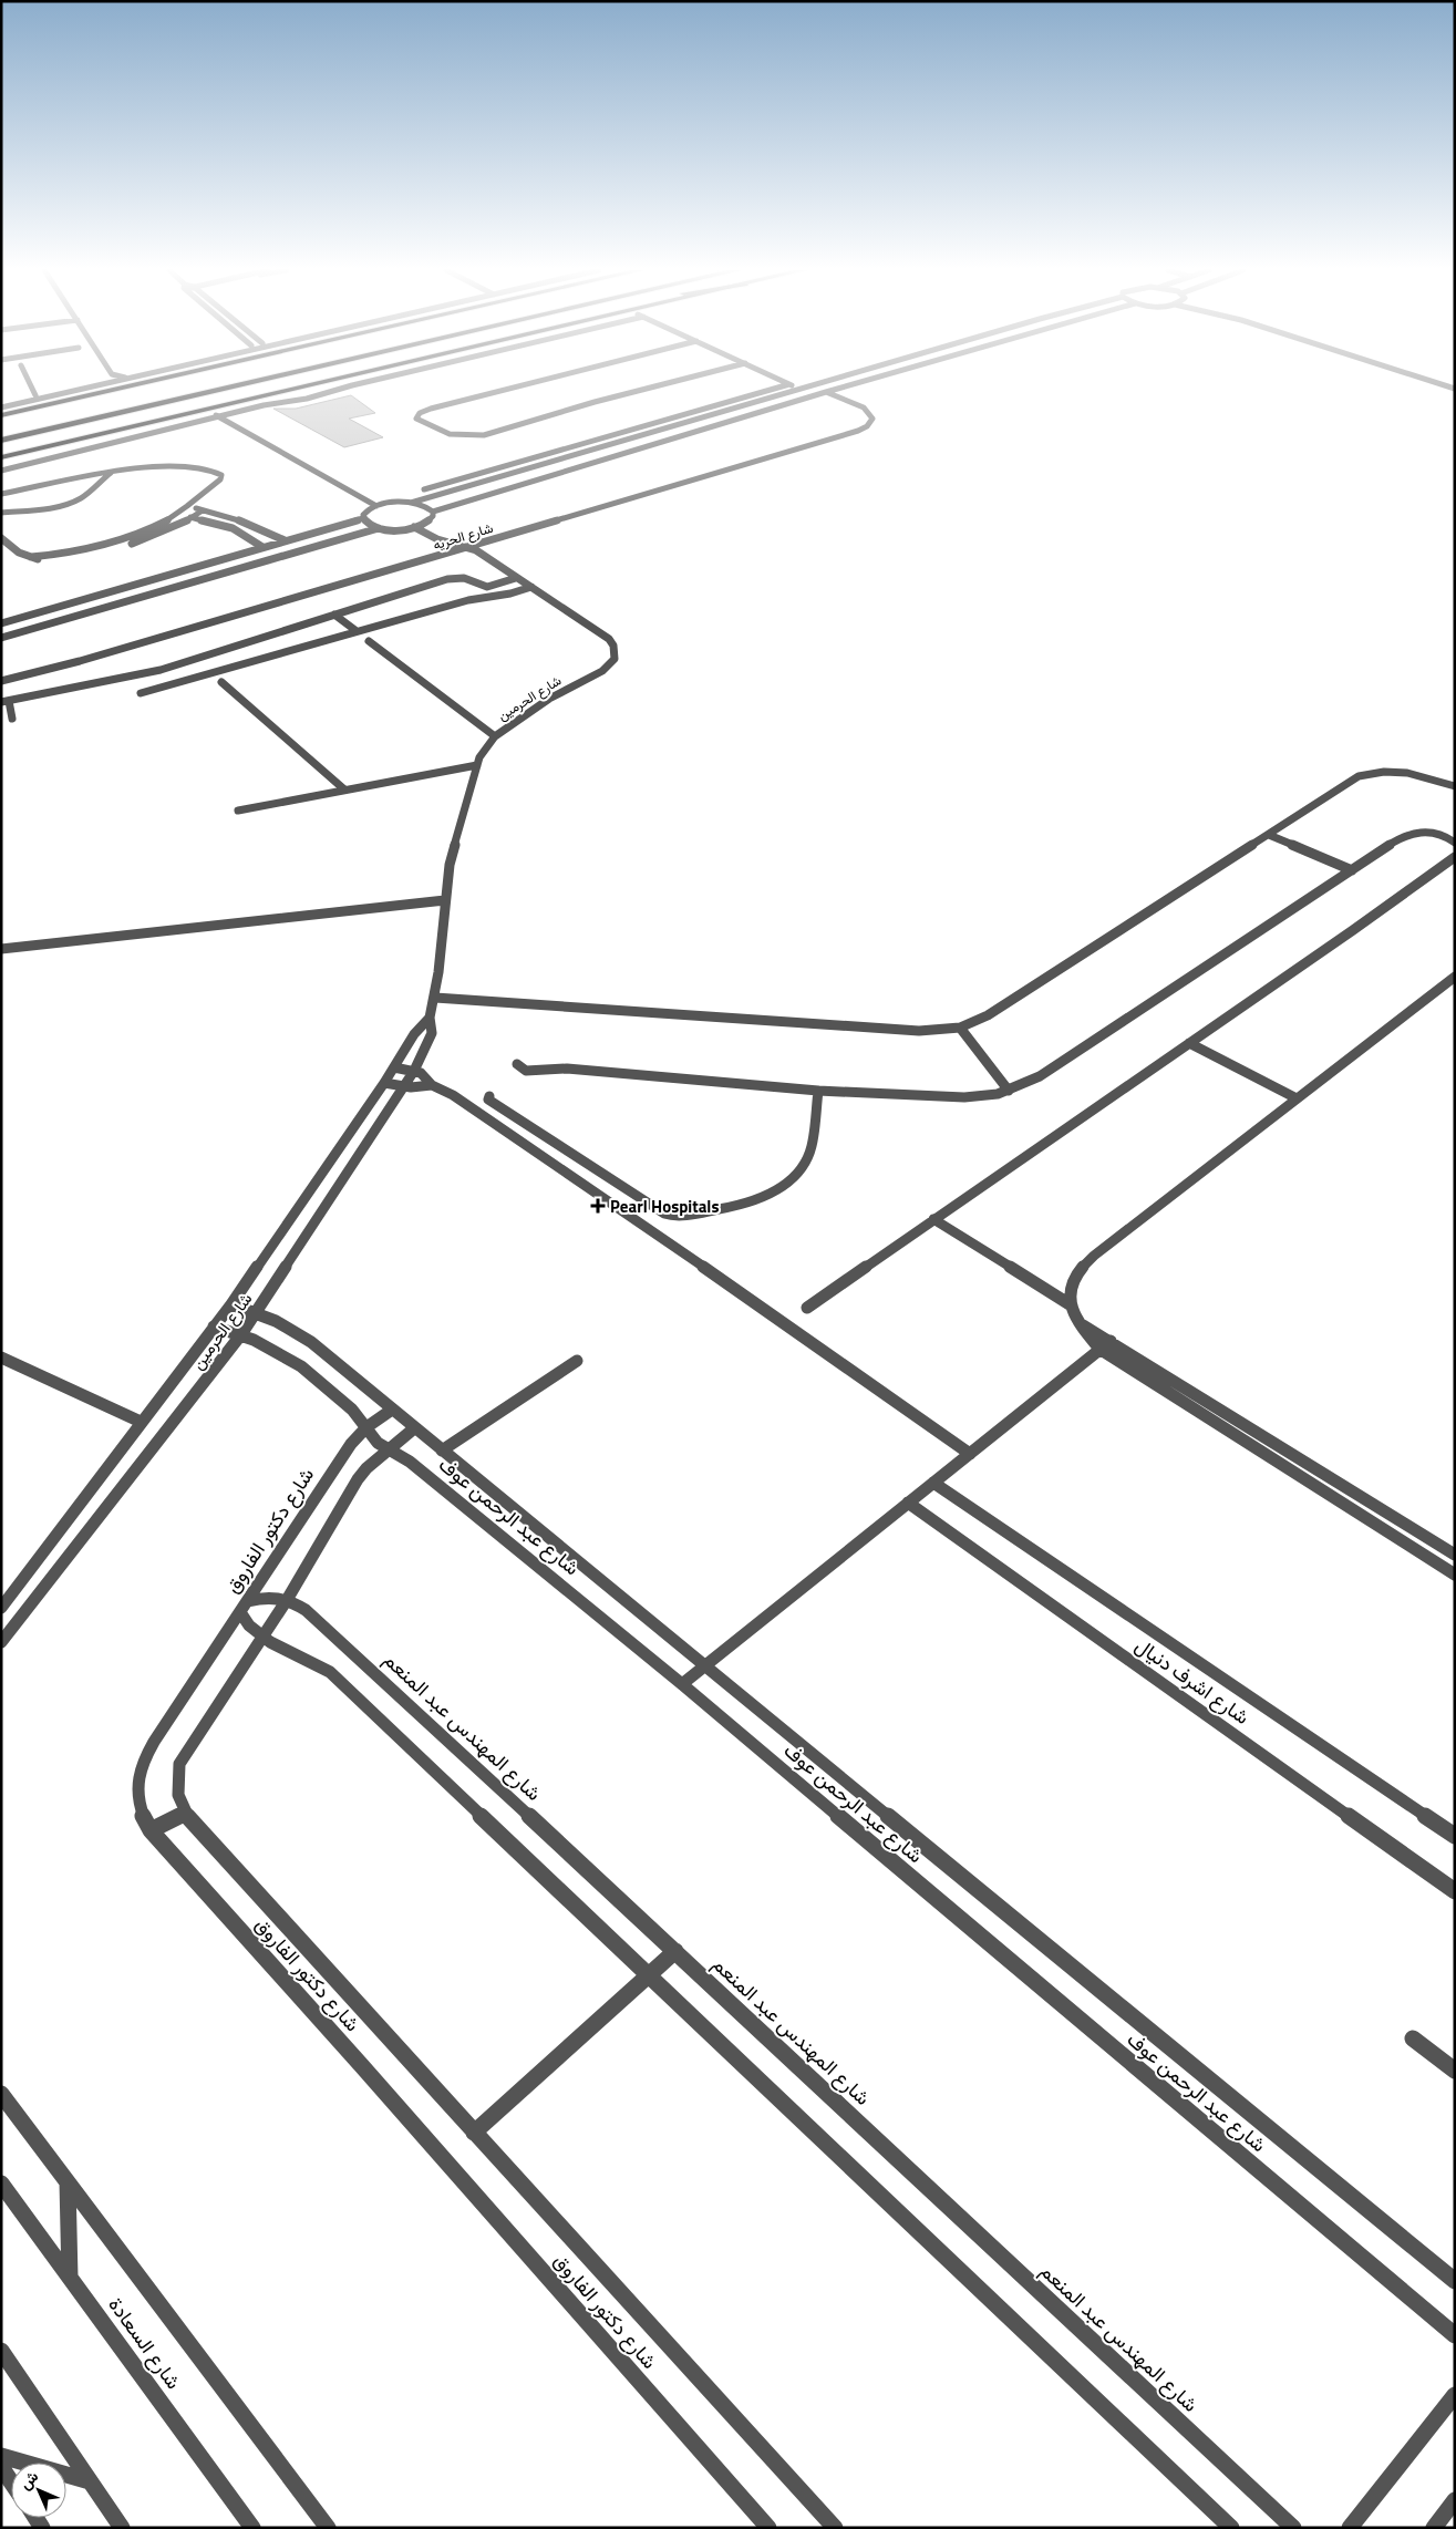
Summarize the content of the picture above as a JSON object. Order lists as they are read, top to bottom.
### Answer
{
  "streets": {
    "street": [
      "شارع الحريه",
      "شارع الحرمين",
      "شارع عبد الرحمن عوف",
      "شارع دكتور الفاروق",
      "شارع اشرف دنيال",
      "شارع المهندس عبد المنعم",
      "شارع السعادة"
    ]
  },
  "crossings": [
    ["شارع الحريه", "شارع الحرمين"],
    ["شارع الحرمين", "شارع عبد الرحمن عوف"],
    ["شارع عبد الرحمن عوف", "شارع دكتور الفاروق"],
    ["شارع دكتور الفاروق", "شارع المهندس عبد المنعم"]
  ],
  "places": {
    "health": ["Pearl Hospitals"]
  },
  "north": "top left"
}
